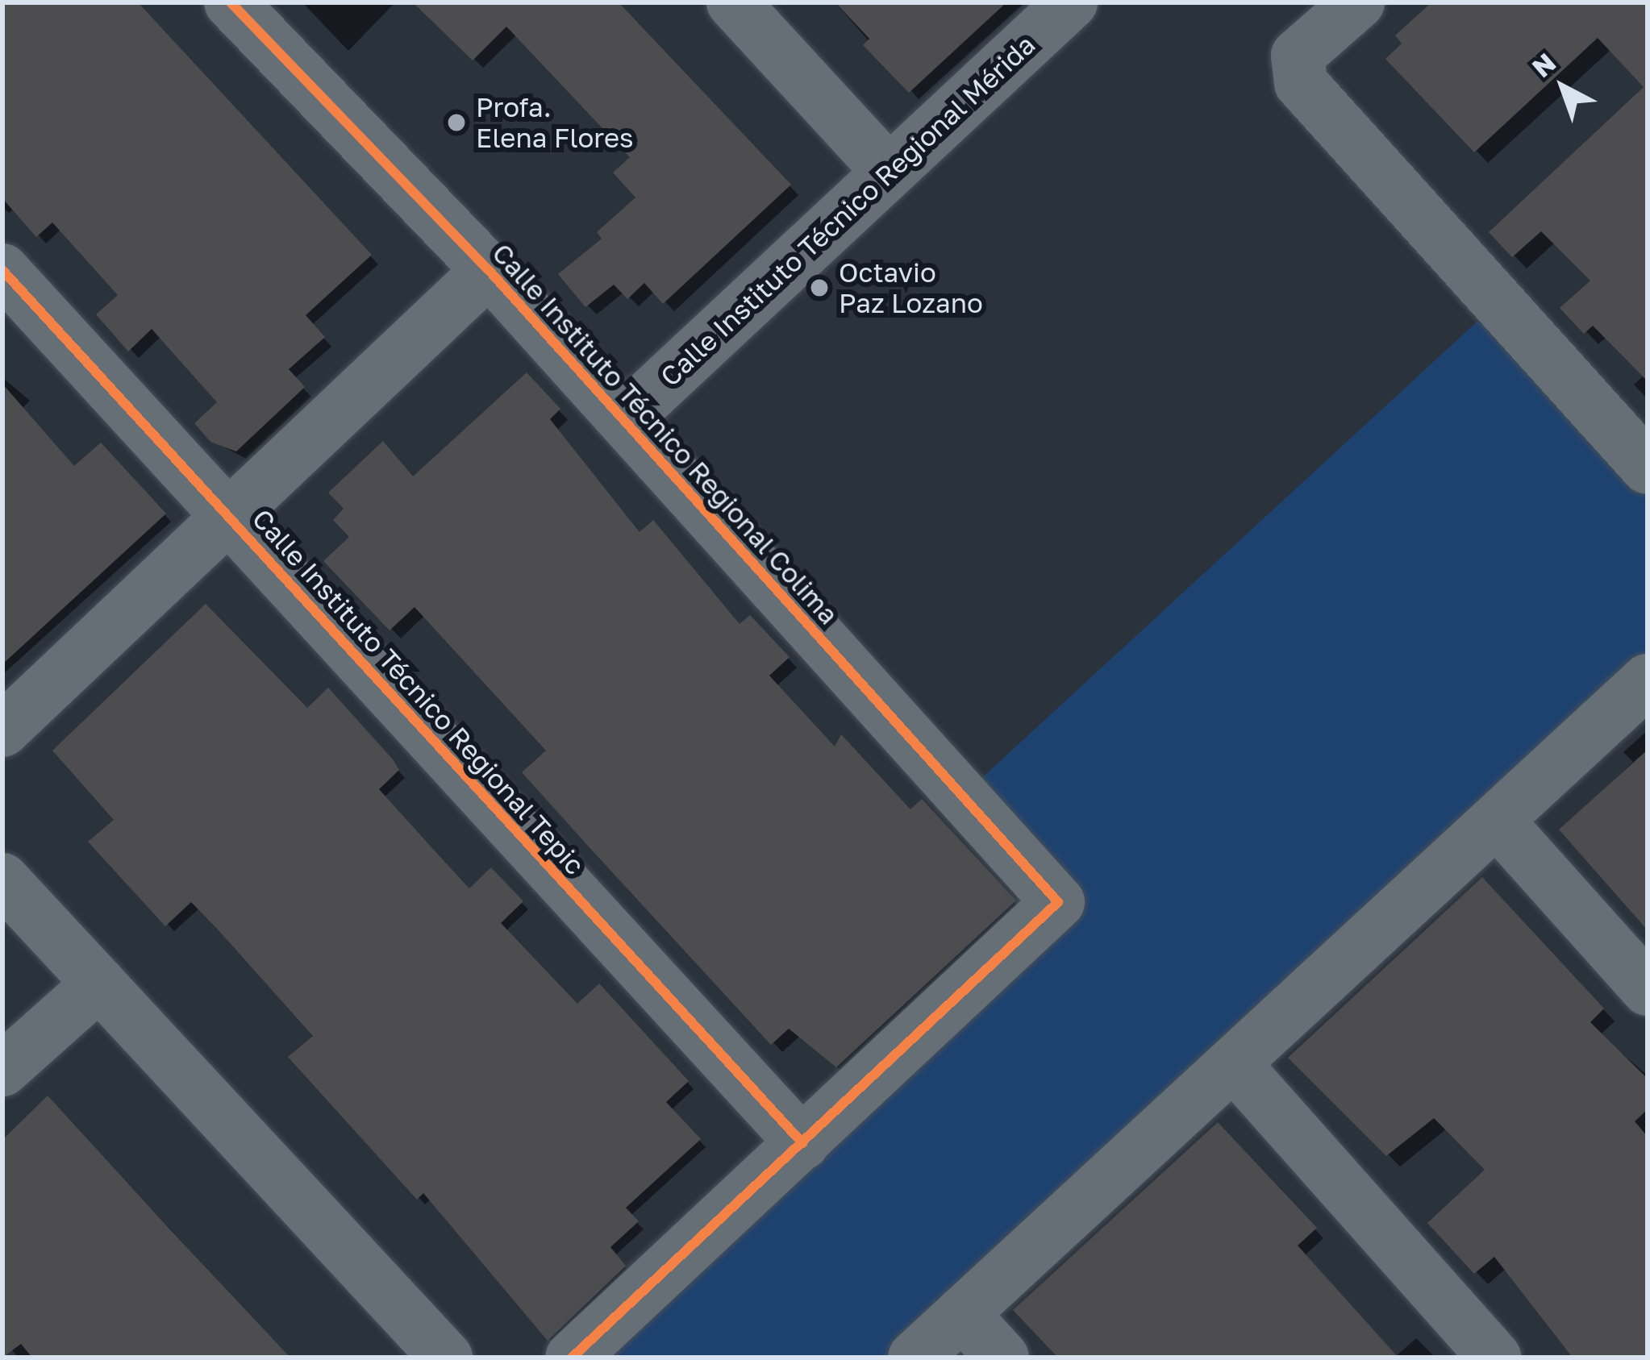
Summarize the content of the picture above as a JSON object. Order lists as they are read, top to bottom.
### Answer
{
  "streets": {
    "street": ["Calle Instituto Técnico Regional Mérida", "Calle Instituto Técnico Regional Colima", "Calle Instituto Técnico Regional Tepic"]
  },
  "crossings": [
    ["Calle Instituto Técnico Regional Mérida", "Calle Instituto Técnico Regional Colima"],
    ["Calle Instituto Técnico Regional Colima", "Calle Instituto Técnico Regional Tepic"]
  ],
  "places": ["Profa. Elena Flores", "Octavio Paz Lozano"],
  "north": "top left"
}
